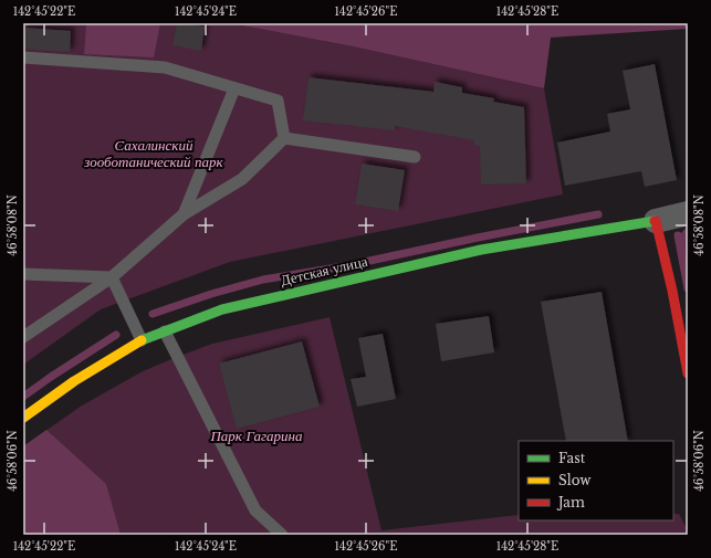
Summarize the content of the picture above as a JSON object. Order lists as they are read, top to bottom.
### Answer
{
  "streets": {
    "street": ["Детская улица"]
  },
  "parks": ["Сахалинский зооботанический парк", "Парк Гагарина"],
  "legend": ["Fast", "Slow", "Jam"],
  "coordinates": [
    "142°45'22\"E",
    "142°45'24\"E",
    "142°45'26\"E",
    "142°45'28\"E",
    "46°58'08\"N",
    "46°58'06\"N"
  ]
}
